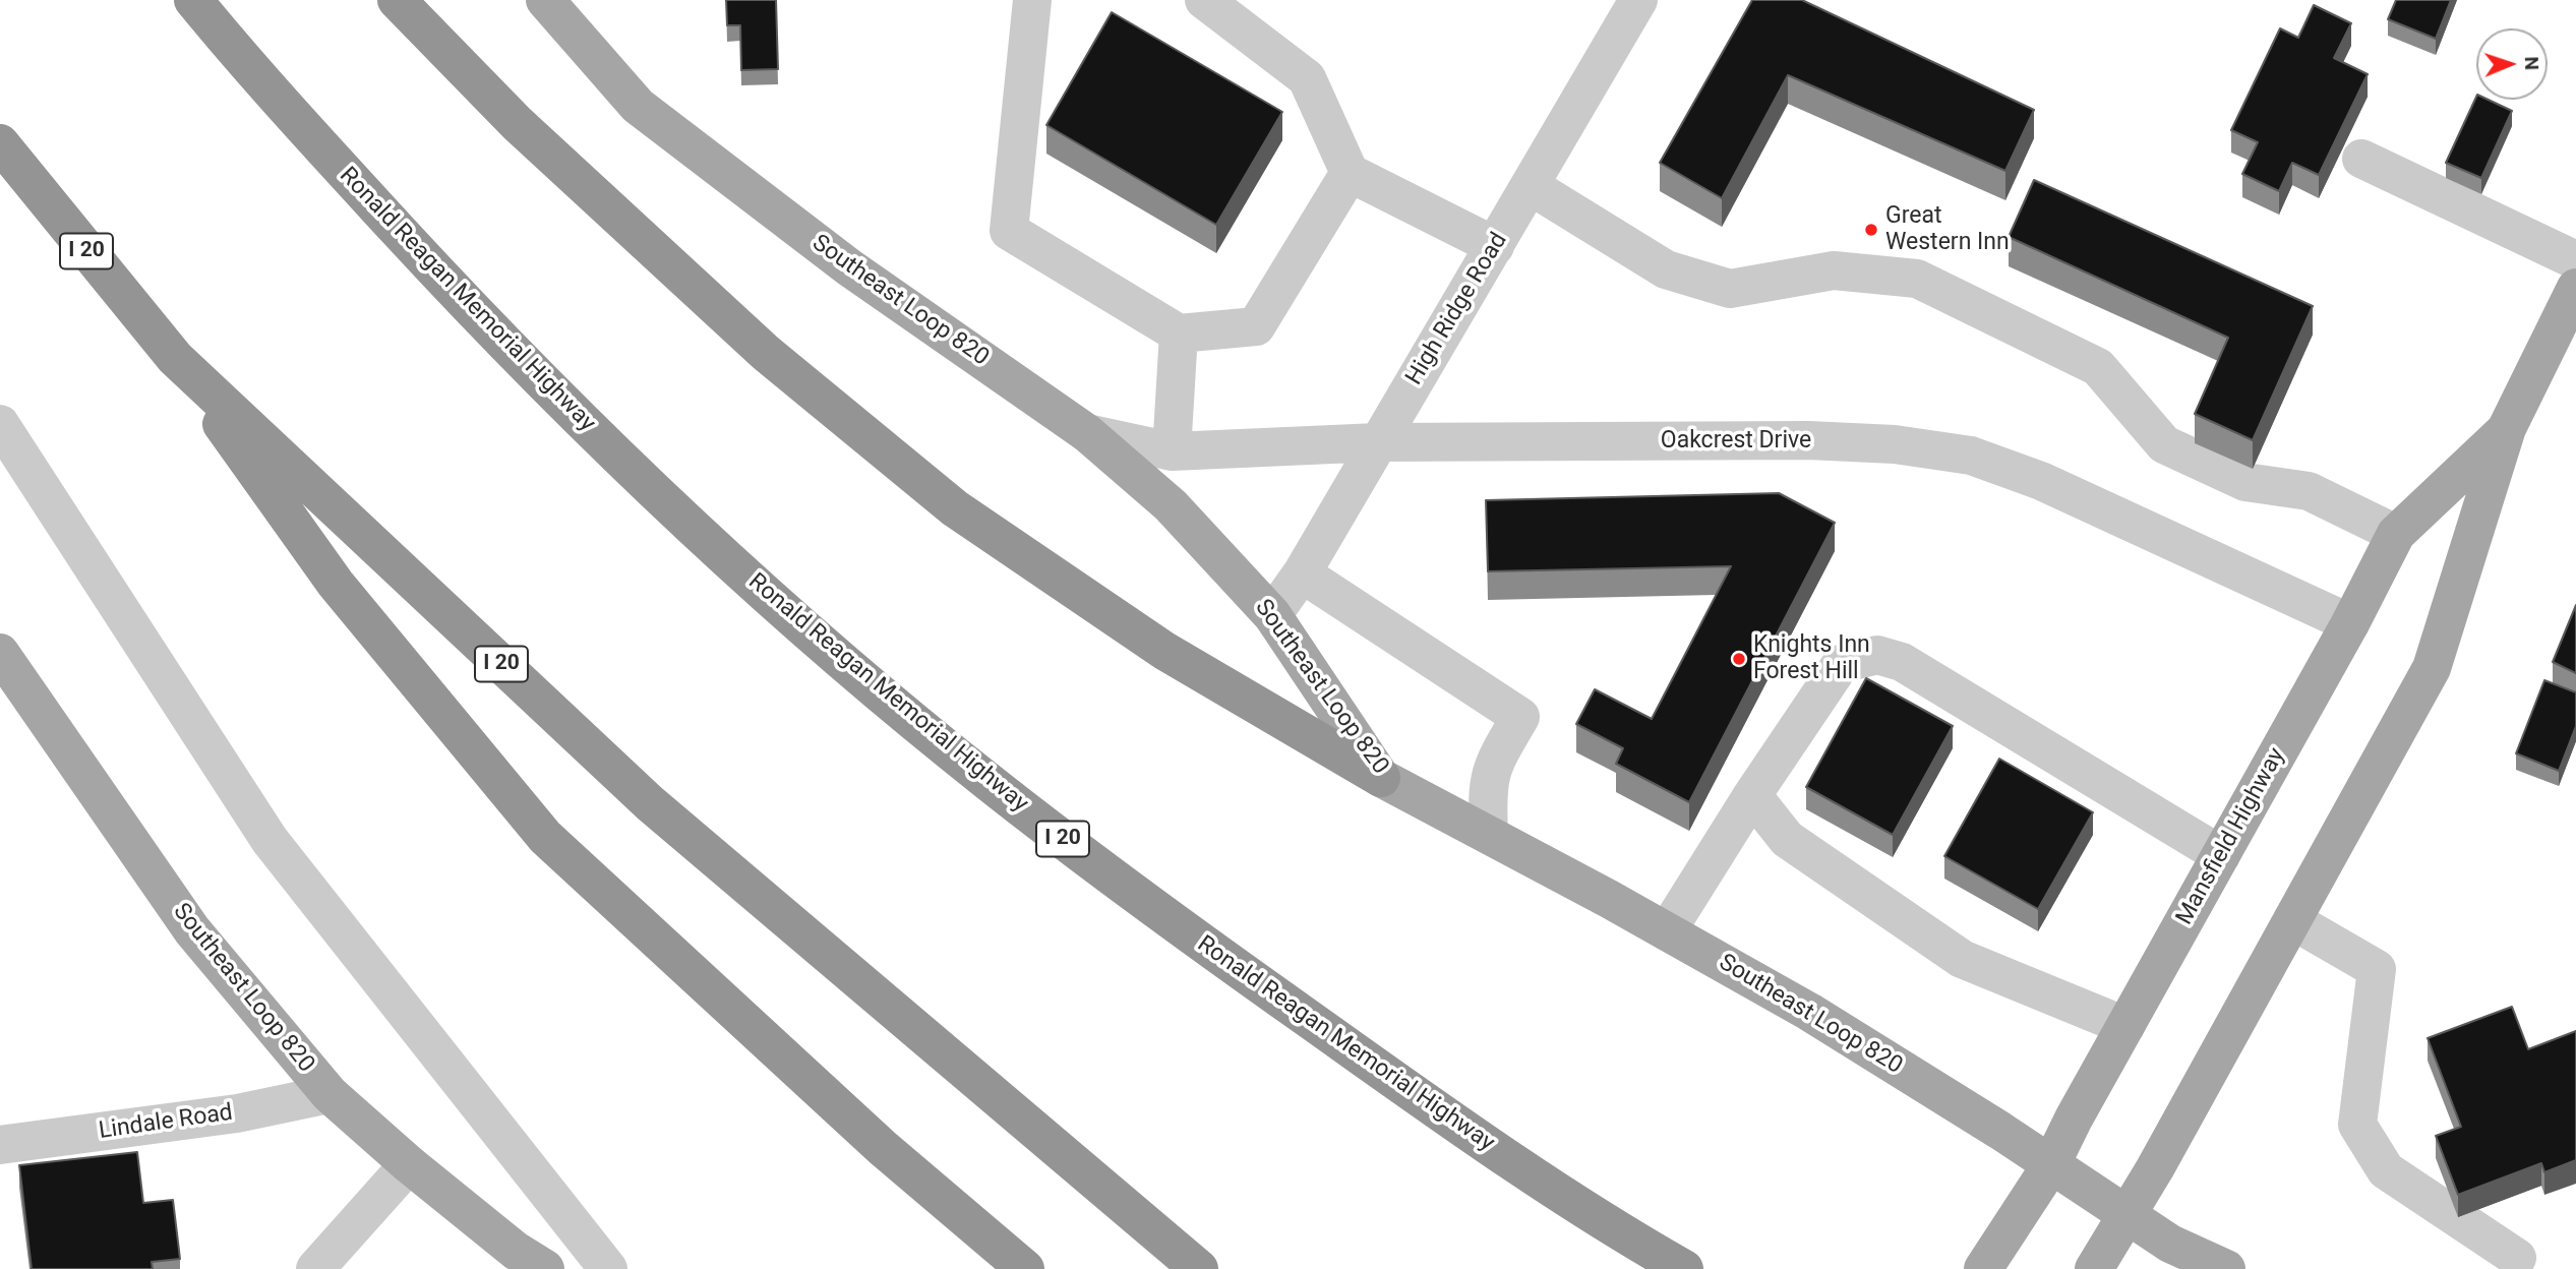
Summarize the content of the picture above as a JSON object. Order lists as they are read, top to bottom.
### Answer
{
  "streets": {
    "highway": ["I 20", "Ronald Reagan Memorial Highway"],
    "main road": ["Southeast Loop 820", "Mansfield Highway"],
    "street": ["High Ridge Road", "Oakcrest Drive", "Lindale Road"]
  },
  "crossings": [
    ["Southeast Loop 820", "High Ridge Road"],
    ["Southeast Loop 820", "Oakcrest Drive"],
    ["Southeast Loop 820", "Mansfield Highway"],
    ["Southeast Loop 820", "Lindale Road"],
    ["High Ridge Road", "Oakcrest Drive"],
    ["Oakcrest Drive", "Mansfield Highway"]
  ],
  "places": ["Great Western Inn", "Knights Inn Forest Hill"],
  "north": "right"
}
